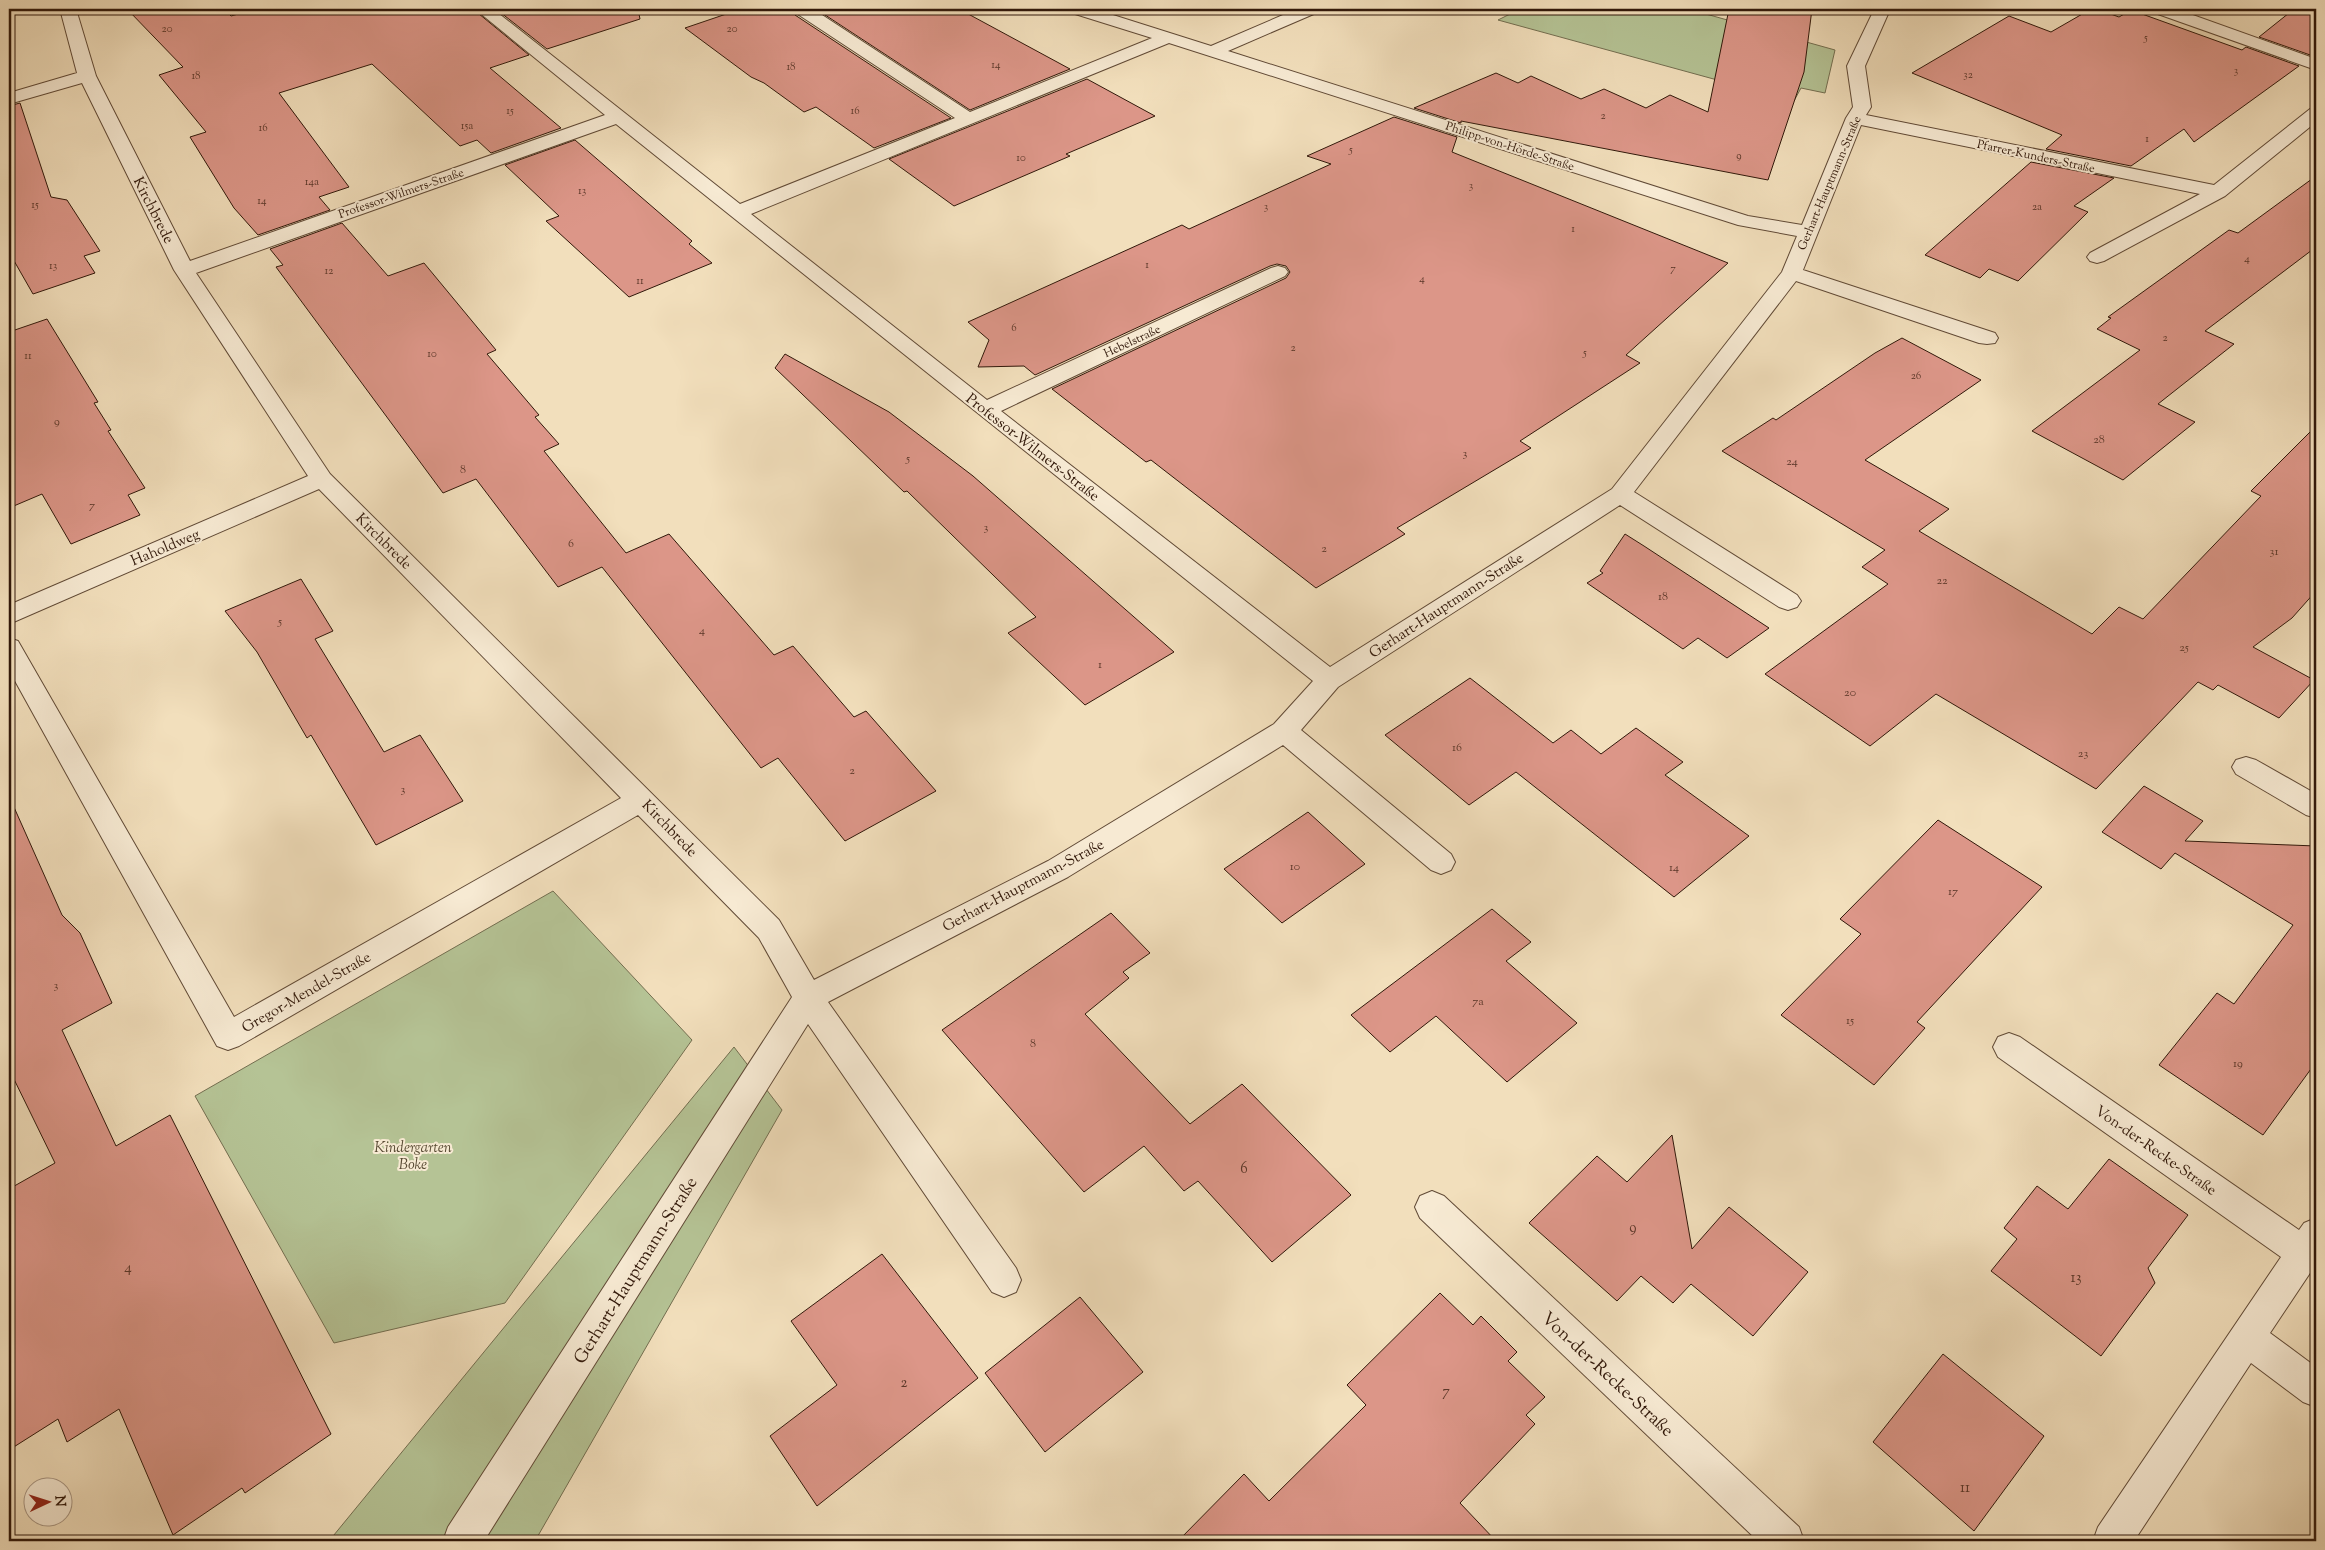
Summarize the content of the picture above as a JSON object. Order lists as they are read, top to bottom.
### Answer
{
  "streets": {
    "street": [
      "Philipp-von-Hörde-Straße",
      "Pfarrer-Kunders-Straße",
      "Gerhart-Hauptmann-Straße",
      "Professor-Wilmers-Straße",
      "Kirchbrede",
      "Hebelstraße",
      "Haholdweg",
      "Gregor-Mendel-Straße",
      "Von-der-Recke-Straße"
    ]
  },
  "crossings": [
    ["Philipp-von-Hörde-Straße", "Gerhart-Hauptmann-Straße"],
    ["Pfarrer-Kunders-Straße", "Gerhart-Hauptmann-Straße"],
    ["Gerhart-Hauptmann-Straße", "Professor-Wilmers-Straße"],
    ["Gerhart-Hauptmann-Straße", "Kirchbrede"],
    ["Professor-Wilmers-Straße", "Kirchbrede"],
    ["Professor-Wilmers-Straße", "Hebelstraße"],
    ["Kirchbrede", "Haholdweg"],
    ["Kirchbrede", "Gregor-Mendel-Straße"]
  ],
  "parks": ["Kindergarten Boke"],
  "house_numbers": [
    "20",
    "20",
    "5",
    "14",
    "18",
    "3",
    "32",
    "18",
    "15",
    "16",
    "2",
    "15a",
    "16",
    "1",
    "5",
    "9",
    "10",
    "14a",
    "3",
    "13",
    "14",
    "15",
    "3",
    "2a",
    "1",
    "4",
    "1",
    "13",
    "7",
    "12",
    "4",
    "11",
    "6",
    "2",
    "2",
    "5",
    "10",
    "11",
    "26",
    "9",
    "28",
    "3",
    "5",
    "24",
    "8",
    "7",
    "3",
    "6",
    "2",
    "31",
    "22",
    "18",
    "5",
    "4",
    "25",
    "1",
    "20",
    "16",
    "23",
    "2",
    "3",
    "10",
    "14",
    "17",
    "3",
    "7a",
    "15",
    "8",
    "19",
    "6",
    "9",
    "4",
    "13",
    "2",
    "7",
    "11"
  ],
  "north": "right"
}
